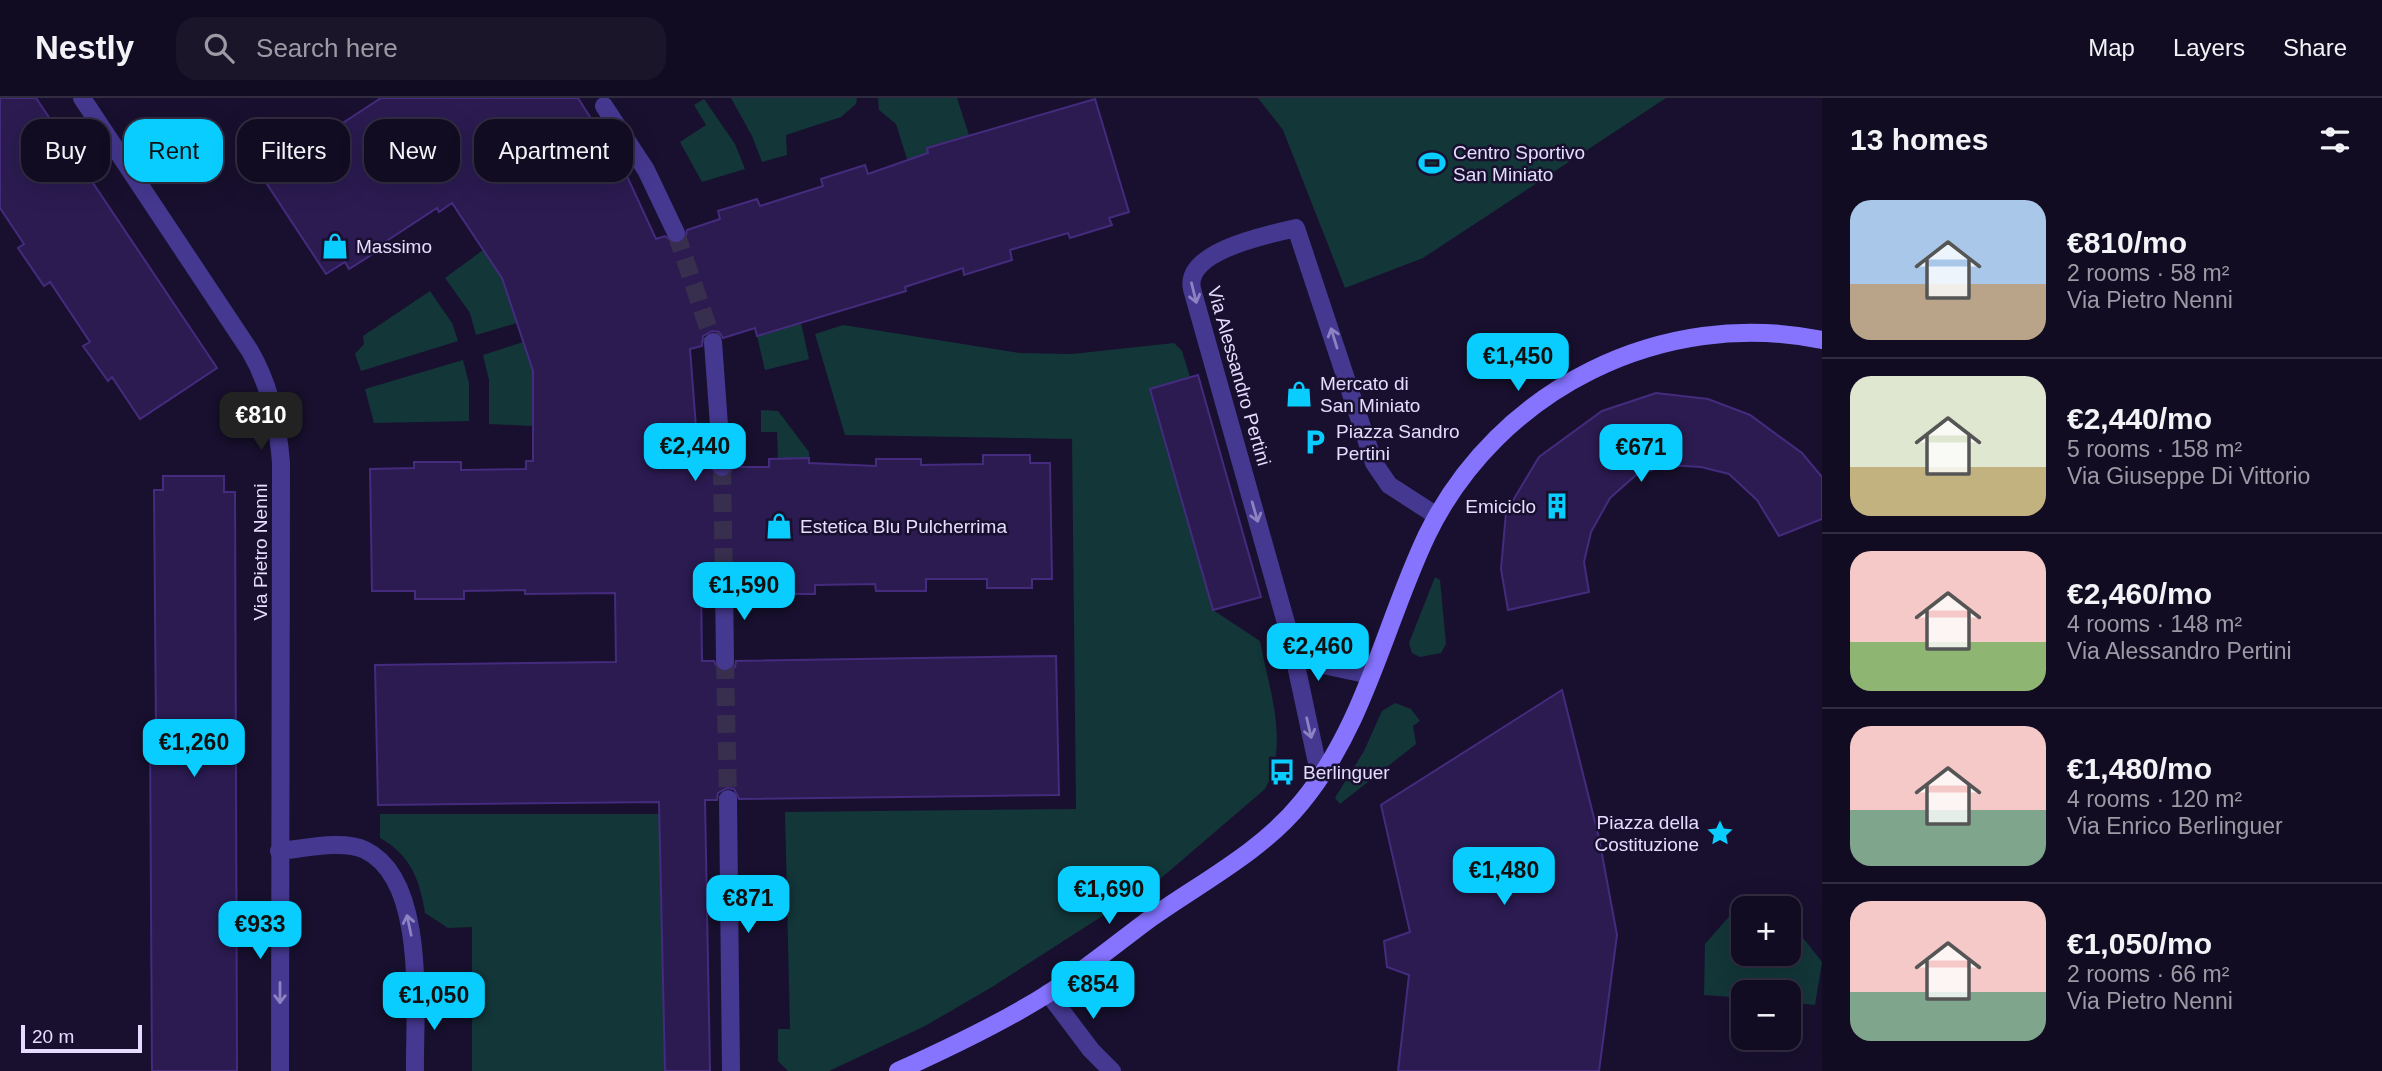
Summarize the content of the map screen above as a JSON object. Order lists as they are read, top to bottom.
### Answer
{
  "streets": {
    "street": ["Via Alessandro Pertini", "Via Pietro Nenni"]
  },
  "places": {
    "sports": ["Centro Sportivo San Miniato"],
    "shop": ["Massimo", "Mercato di San Miniato", "Estetica Blu Pulcherrima"],
    "parking": ["Piazza Sandro Pertini"],
    "building": ["Emiciclo"],
    "bus stop": ["Berlinguer"],
    "place": ["Piazza della Costituzione"]
  },
  "scale_bar": "20 m",
  "page": {
    "header": "Nestly",
    "search": "Search here",
    "nav": ["Map", "Layers", "Share"],
    "heading": "13 homes",
    "chip": [
      "Buy",
      "Rent",
      "Filters",
      "New",
      "Apartment"
    ],
    "list": [
      {
        "name": "€810/mo",
        "note": "2 rooms · 58 m² · Via Pietro Nenni"
      },
      {
        "name": "€2,440/mo",
        "note": "5 rooms · 158 m² · Via Giuseppe Di Vittorio"
      },
      {
        "name": "€2,460/mo",
        "note": "4 rooms · 148 m² · Via Alessandro Pertini"
      },
      {
        "name": "€1,480/mo",
        "note": "4 rooms · 120 m² · Via Enrico Berlinguer"
      },
      {
        "name": "€1,050/mo",
        "note": "2 rooms · 66 m² · Via Pietro Nenni"
      }
    ],
    "price": [
      "€1,450",
      "€810",
      "€2,440",
      "€671",
      "€1,590",
      "€2,460",
      "€1,260",
      "€1,480",
      "€1,690",
      "€871",
      "€933",
      "€854",
      "€1,050"
    ],
    "map_buttons": ["+", "−"],
    "scale": "20 m"
  }
}
